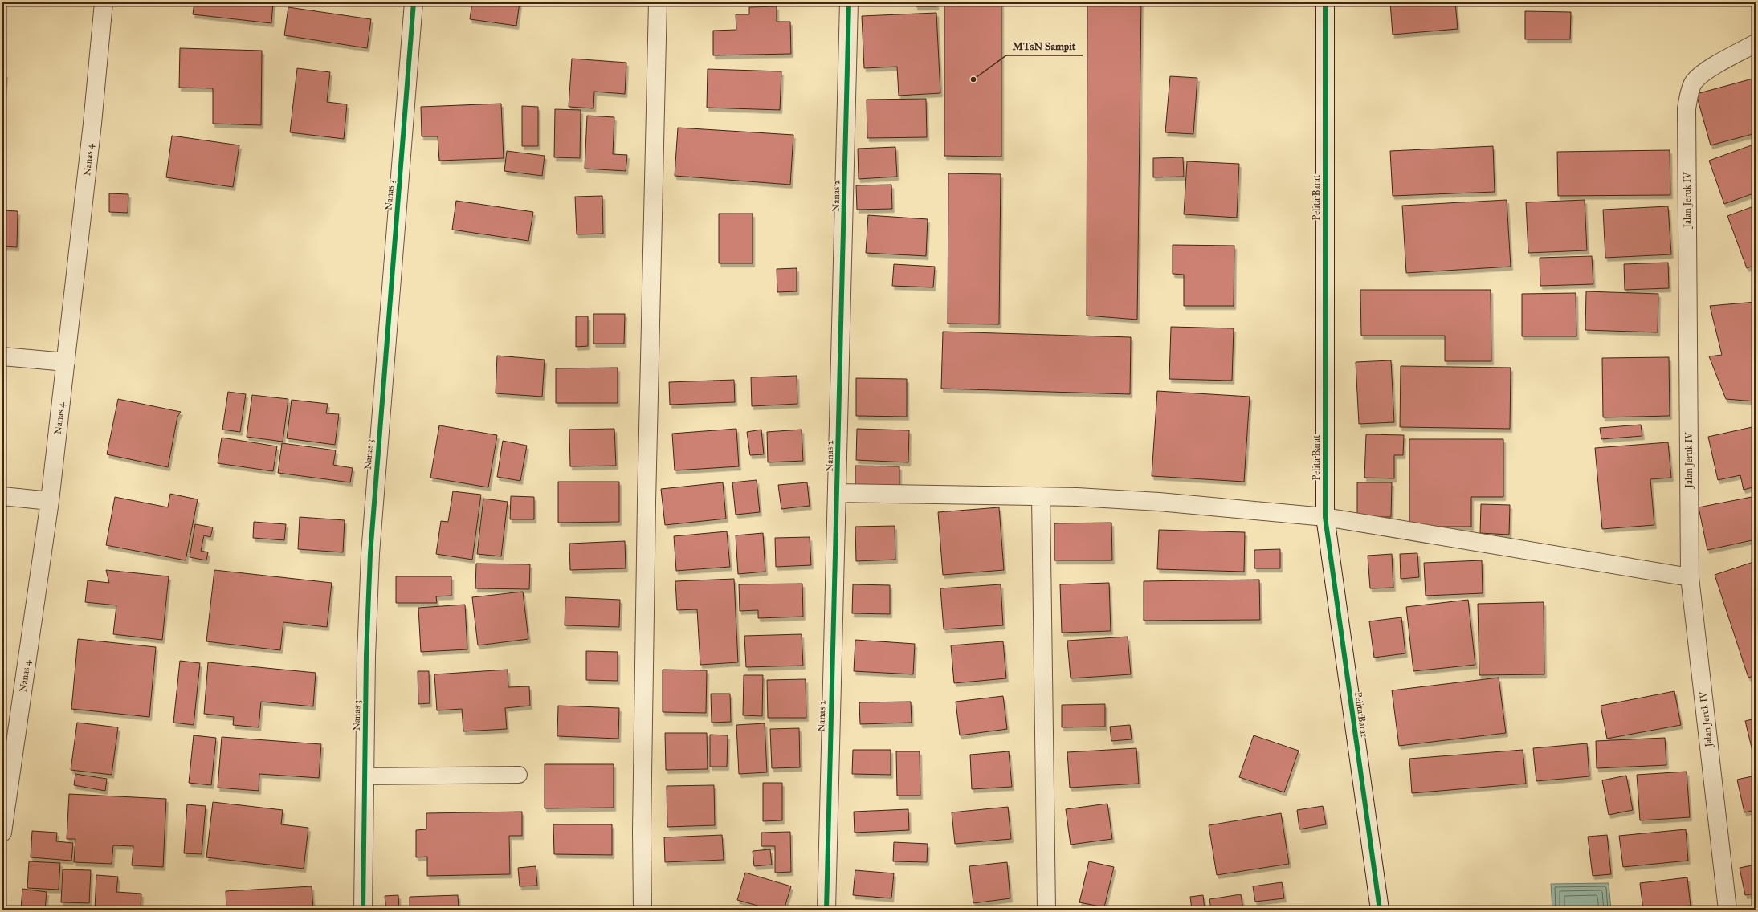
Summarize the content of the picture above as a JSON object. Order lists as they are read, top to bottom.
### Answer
{
  "streets": {
    "street": [
      "Nanas 4",
      "Nanas 3",
      "Nanas 2",
      "Pelita Barat",
      "Jalan Jeruk IV"
    ]
  },
  "places": ["MTsN Sampit"]
}
